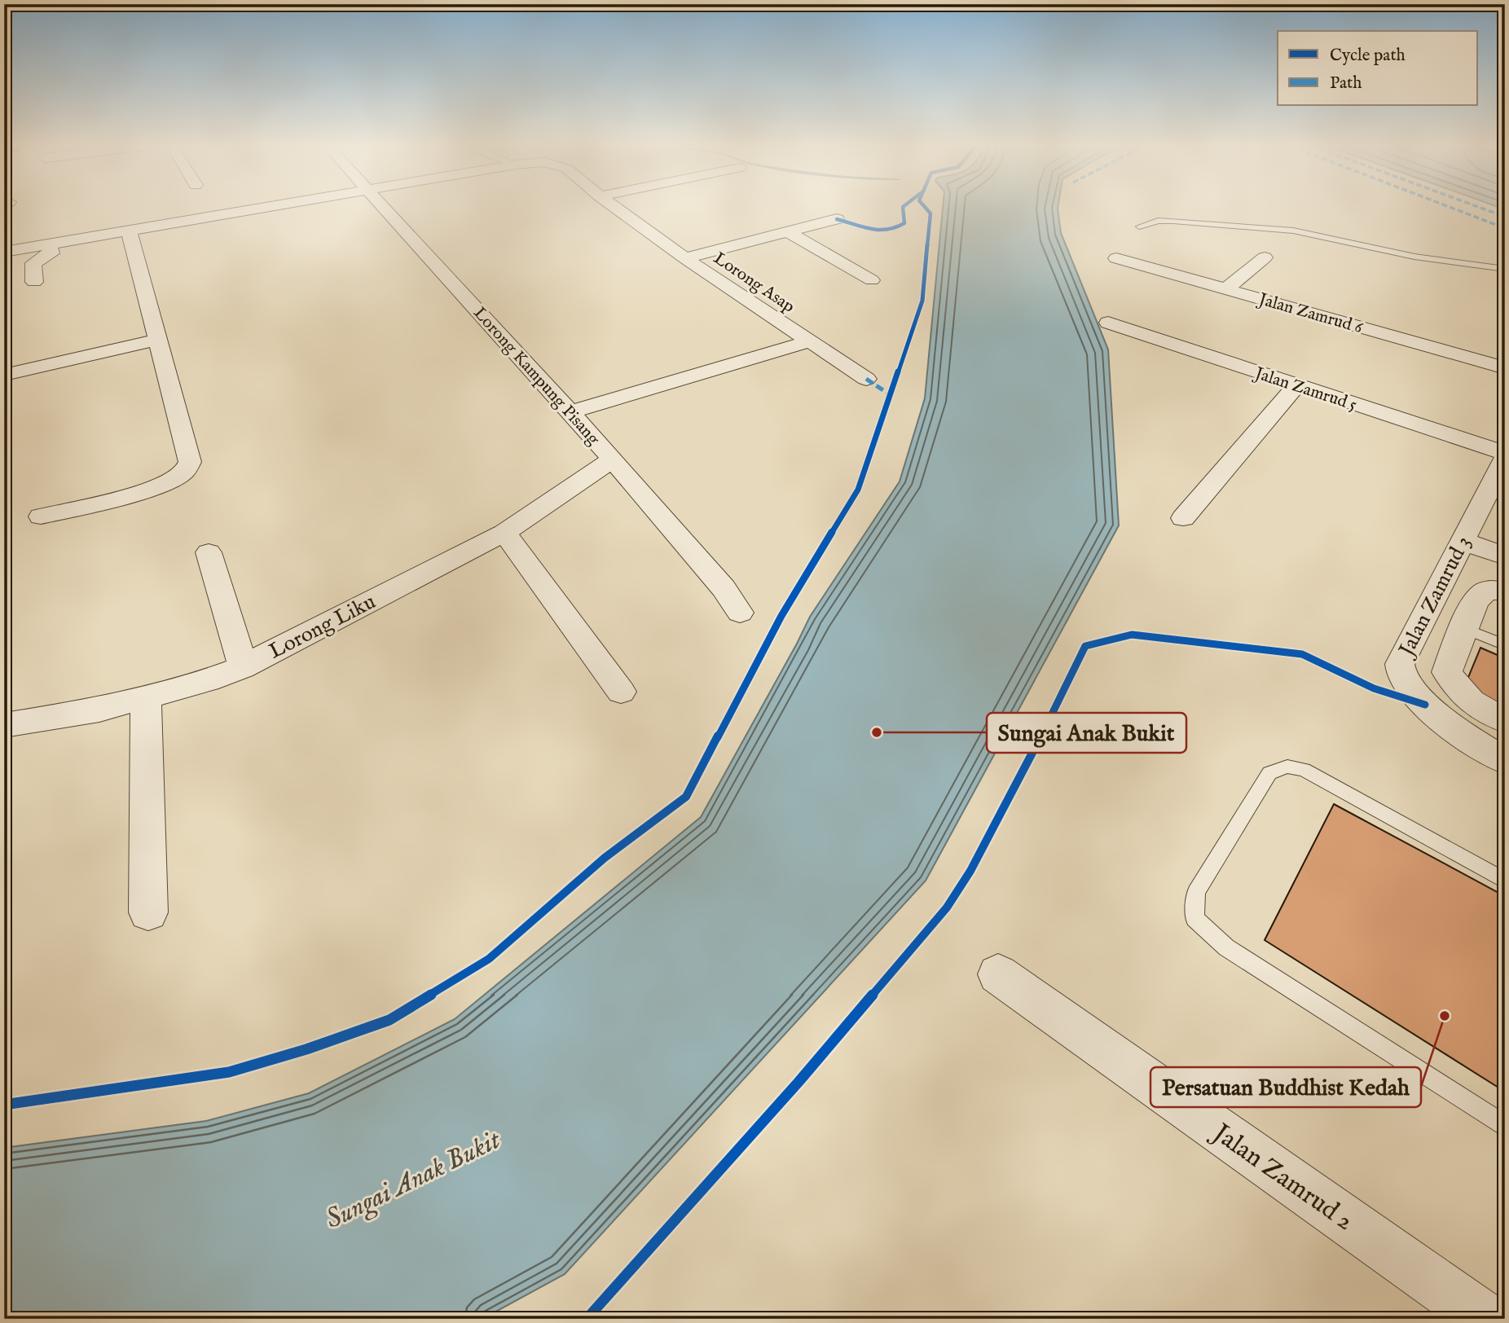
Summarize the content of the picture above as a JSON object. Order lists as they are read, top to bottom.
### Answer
{
  "streets": {
    "street": [
      "Lorong Asap",
      "Jalan Zamrud 6",
      "Lorong Kampung Pisang",
      "Jalan Zamrud 5",
      "Jalan Zamrud 3",
      "Lorong Liku",
      "Jalan Zamrud 2"
    ]
  },
  "crossings": [
    ["Lorong Kampung Pisang", "Lorong Liku"]
  ],
  "water": ["Sungai Anak Bukit"],
  "places": ["Sungai Anak Bukit", "Persatuan Buddhist Kedah"],
  "legend": ["Cycle path", "Path"]
}
